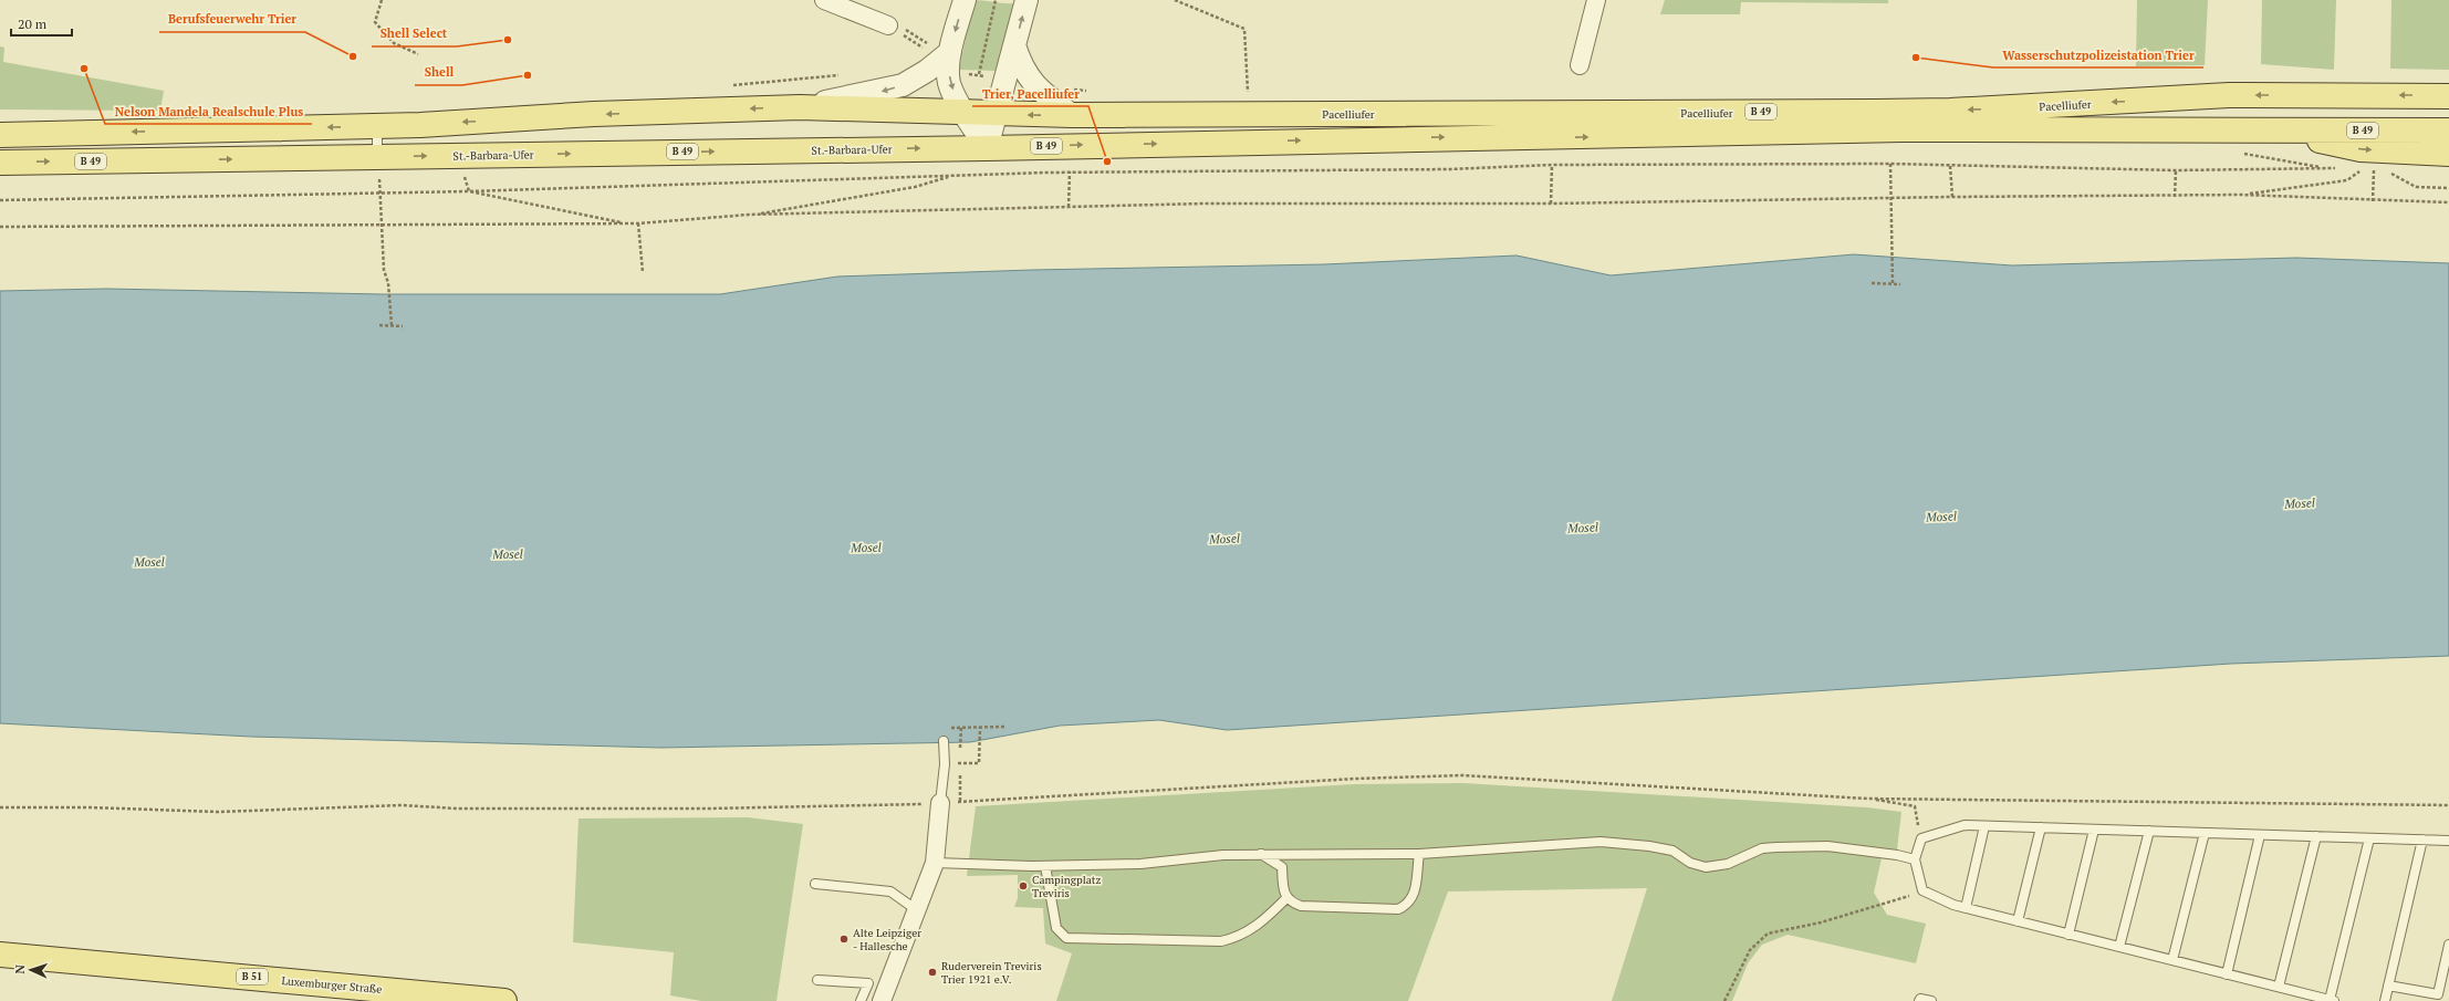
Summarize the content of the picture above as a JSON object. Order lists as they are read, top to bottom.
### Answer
{
  "streets": {
    "main road": [
      "Pacelliufer",
      "B 49",
      "St.-Barbara-Ufer",
      "B 51",
      "Luxemburger Straße"
    ]
  },
  "crossings": [
    ["Pacelliufer", "St.-Barbara-Ufer"]
  ],
  "water": ["Mosel"],
  "places": [
    "Shell Select",
    "Berufsfeuerwehr Trier",
    "Wasserschutzpolizeistation Trier",
    "Nelson Mandela Realschule Plus",
    "Shell",
    "Trier, Pacelliufer",
    "Campingplatz Treviris",
    "Alte Leipziger - Hallesche",
    "Ruderverein Treviris Trier 1921 e.V."
  ],
  "scale_bar": "20 m",
  "north": "left"
}
